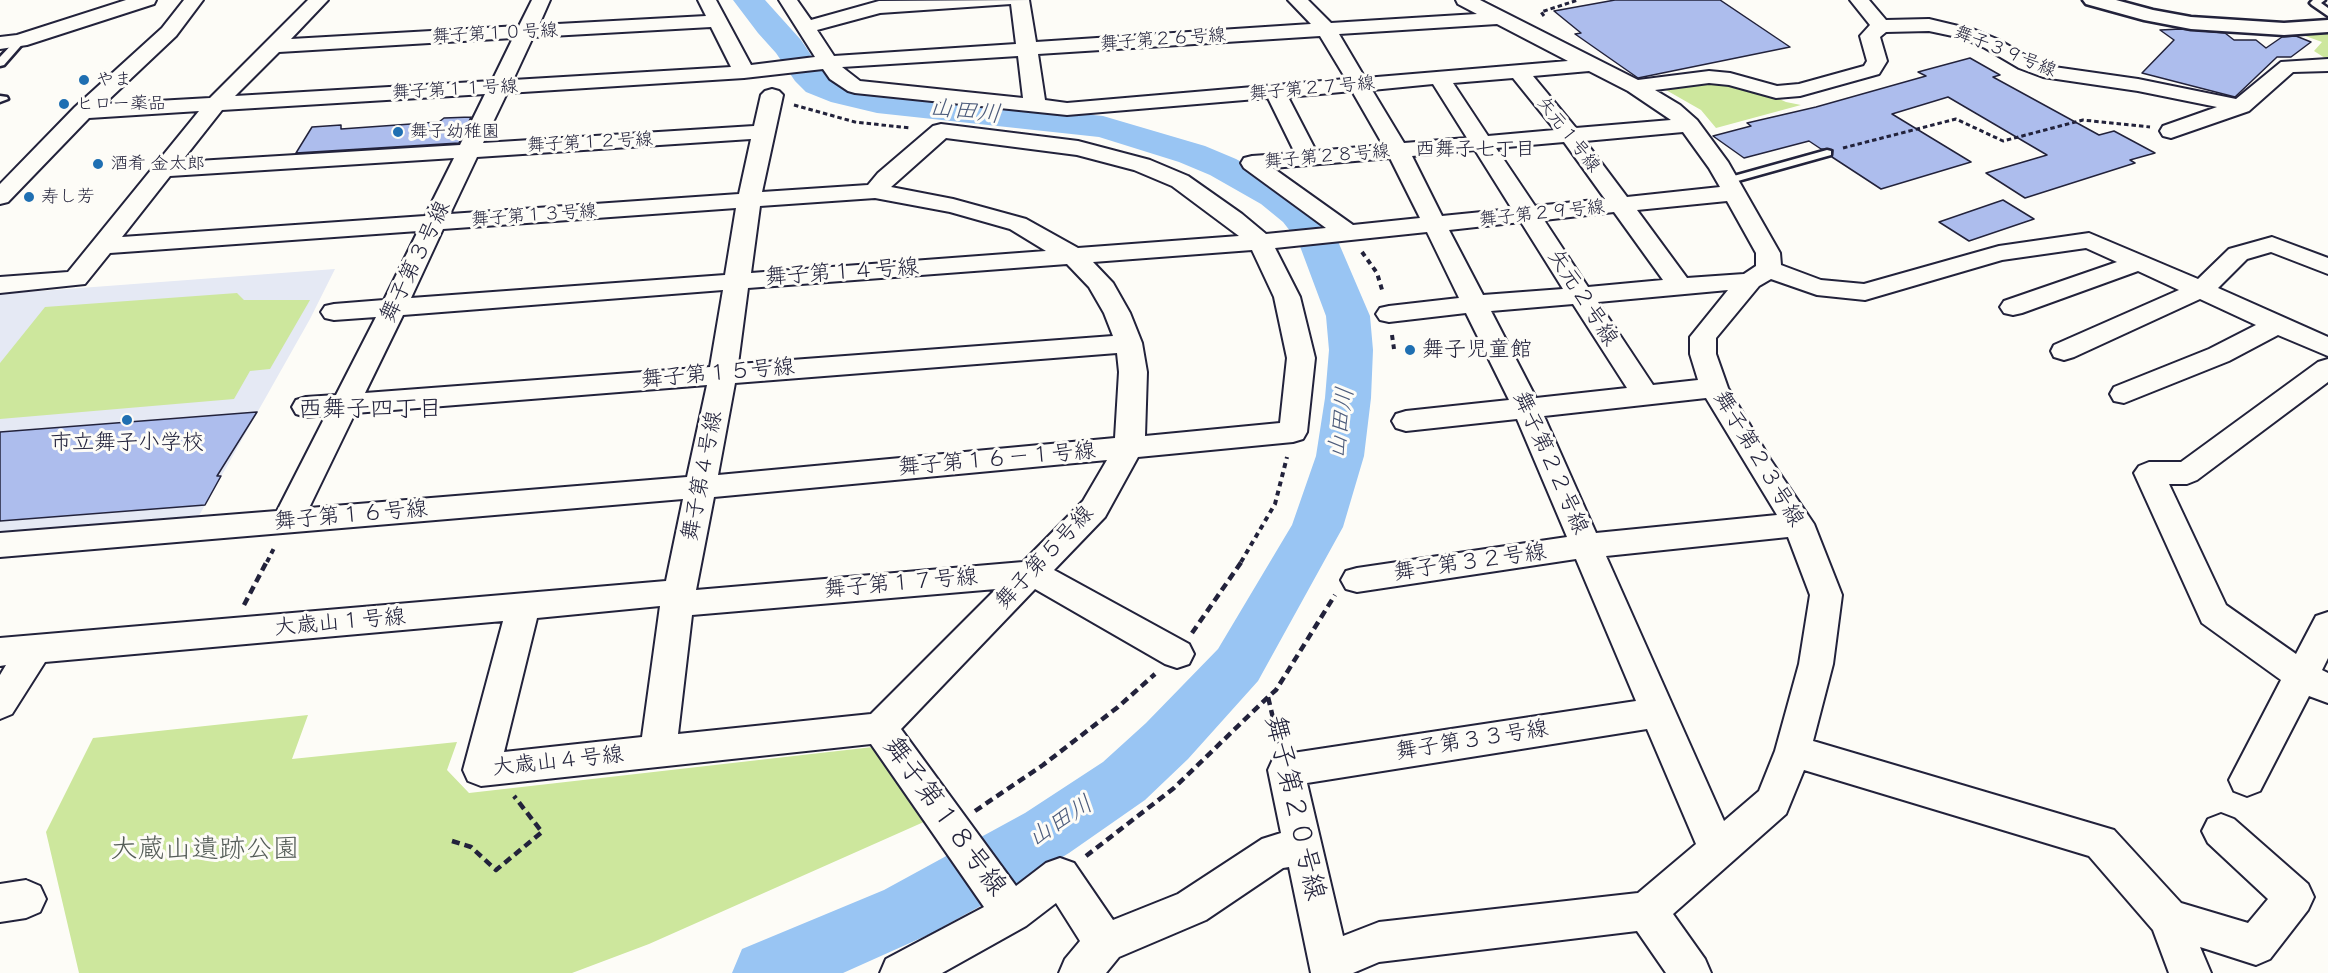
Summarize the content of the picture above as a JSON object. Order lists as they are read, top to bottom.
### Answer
{
  "streets": {
    "street": [
      "舞子第１０号線",
      "舞子第２６号線",
      "舞子３９号線",
      "舞子第２７号線",
      "舞子第１１号線",
      "矢元１号線",
      "舞子第１２号線",
      "舞子第２８号線",
      "舞子第２９号線",
      "舞子第１３号線",
      "舞子第３号線",
      "舞子第１４号線",
      "矢元２号線",
      "舞子第１５号線",
      "舞子第２３号線",
      "舞子第１６－１号線",
      "舞子第２２号線",
      "舞子第４号線",
      "舞子第１６号線",
      "舞子第５号線",
      "舞子第３２号線",
      "舞子第１７号線",
      "大歳山１号線",
      "舞子第３３号線",
      "大歳山４号線",
      "舞子第２０号線",
      "舞子第１８号線"
    ]
  },
  "crossings": [
    ["舞子第１０号線", "舞子第３号線"],
    ["舞子第２６号線", "舞子第１１号線"],
    ["舞子第２６号線", "舞子第２２号線"],
    ["舞子第２７号線", "矢元１号線"],
    ["舞子第２７号線", "矢元２号線"],
    ["舞子第２７号線", "舞子第２２号線"],
    ["舞子第１１号線", "舞子第３号線"],
    ["矢元１号線", "舞子第２８号線"],
    ["矢元１号線", "舞子第２９号線"],
    ["舞子第１２号線", "舞子第３号線"],
    ["舞子第１２号線", "舞子第４号線"],
    ["舞子第２８号線", "舞子第２９号線"],
    ["舞子第２８号線", "舞子第１４号線"],
    ["舞子第２８号線", "矢元２号線"],
    ["舞子第２８号線", "舞子第２２号線"],
    ["舞子第２９号線", "舞子第１４号線"],
    ["舞子第２９号線", "矢元２号線"],
    ["舞子第２９号線", "舞子第２２号線"],
    ["舞子第１３号線", "舞子第３号線"],
    ["舞子第１３号線", "舞子第４号線"],
    ["舞子第１３号線", "舞子第５号線"],
    ["舞子第３号線", "舞子第１４号線"],
    ["舞子第３号線", "舞子第１５号線"],
    ["舞子第３号線", "舞子第１６号線"],
    ["舞子第１４号線", "舞子第１６－１号線"],
    ["舞子第１４号線", "舞子第４号線"],
    ["舞子第１４号線", "舞子第５号線"],
    ["舞子第１５号線", "舞子第４号線"],
    ["舞子第１５号線", "舞子第５号線"],
    ["舞子第２３号線", "舞子第２２号線"],
    ["舞子第２３号線", "舞子第３２号線"],
    ["舞子第１６－１号線", "舞子第４号線"],
    ["舞子第１６－１号線", "舞子第１６号線"],
    ["舞子第１６－１号線", "舞子第５号線"],
    ["舞子第２２号線", "舞子第３２号線"],
    ["舞子第２２号線", "舞子第３３号線"],
    ["舞子第４号線", "舞子第１６号線"],
    ["舞子第４号線", "舞子第１７号線"],
    ["舞子第４号線", "大歳山１号線"],
    ["舞子第４号線", "大歳山４号線"],
    ["舞子第４号線", "舞子第１８号線"],
    ["舞子第５号線", "舞子第１７号線"],
    ["舞子第５号線", "舞子第１８号線"],
    ["舞子第３２号線", "舞子第２０号線"],
    ["舞子第１７号線", "大歳山１号線"],
    ["大歳山１号線", "大歳山４号線"],
    ["舞子第３３号線", "舞子第２０号線"],
    ["大歳山４号線", "舞子第１８号線"]
  ],
  "districts": ["西舞子七丁目", "西舞子四丁目"],
  "water": ["山田川"],
  "parks": ["大蔵山遺跡公園"],
  "places": [
    "やま",
    "ヒロー薬品",
    "舞子幼稚園",
    "酒肴 金太郎",
    "寿し芳",
    "舞子児童館",
    "市立舞子小学校"
  ]
}
